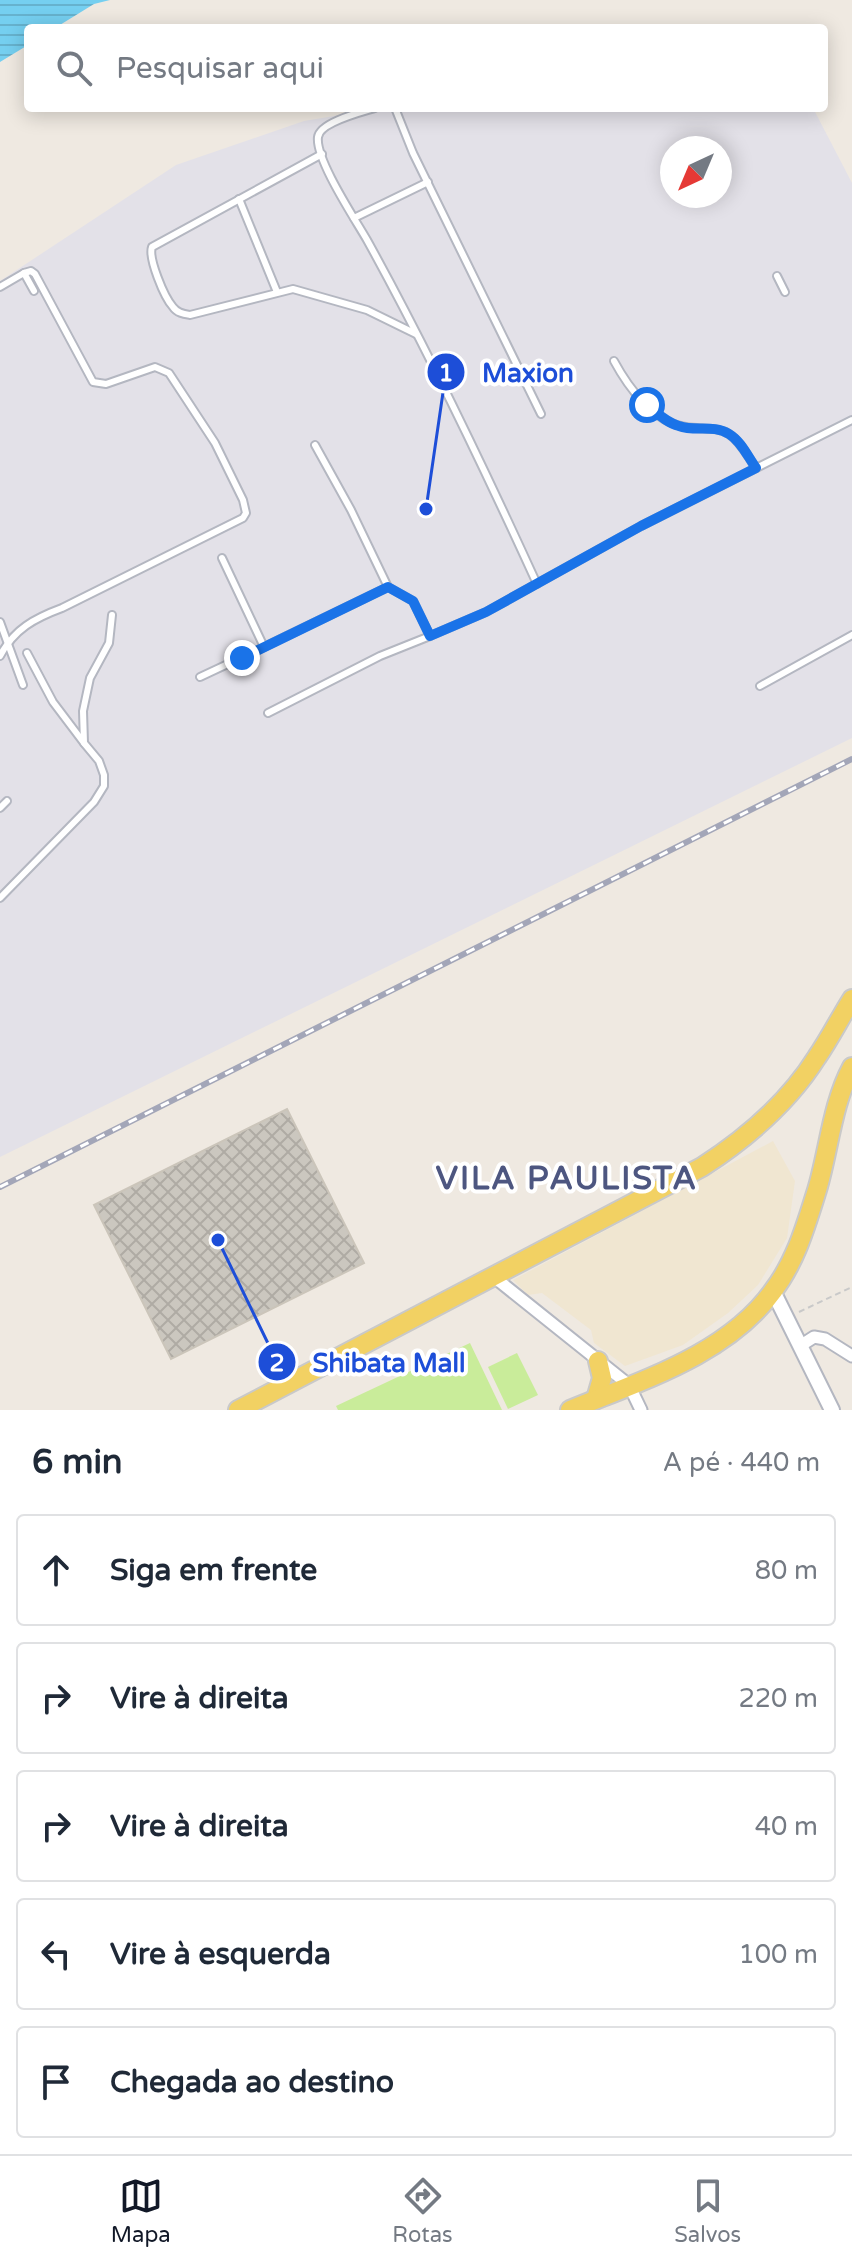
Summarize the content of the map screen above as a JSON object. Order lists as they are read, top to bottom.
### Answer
{
  "districts": ["VILA PAULISTA"],
  "places": ["Maxion", "Shibata Mall"],
  "north": "bottom left",
  "page": {
    "search": "Pesquisar aqui",
    "heading": ["6 min", "A pé · 440 m"],
    "list": [
      ["Siga em frente", "80 m"],
      ["Vire à direita", "220 m"],
      ["Vire à direita", "40 m"],
      ["Vire à esquerda", "100 m"],
      "Chegada ao destino"
    ],
    "nav": ["Mapa", "Rotas", "Salvos"]
  }
}
